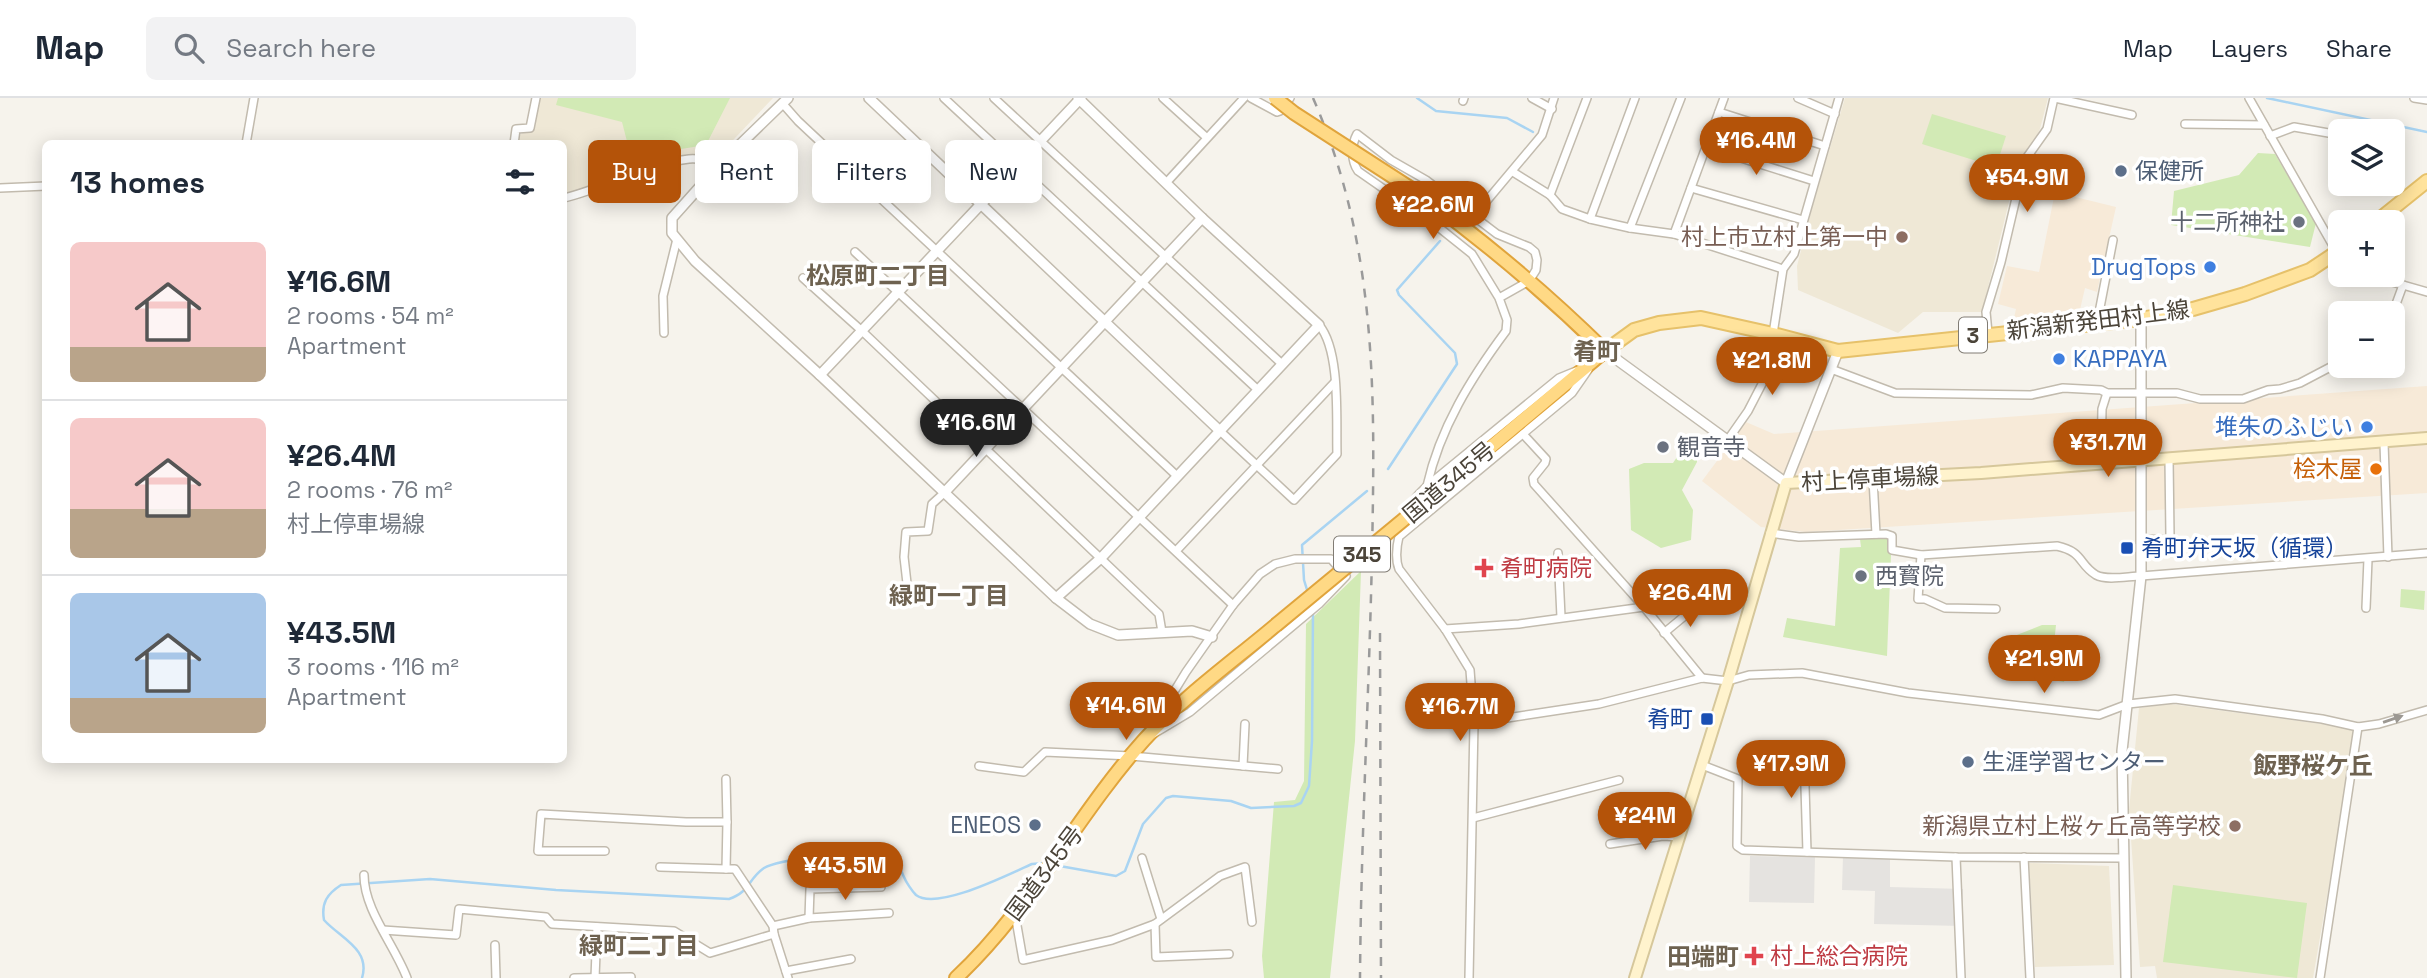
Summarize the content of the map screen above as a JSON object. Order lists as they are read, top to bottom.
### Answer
{
  "streets": {
    "highway": ["国道345号", "345"],
    "main road": ["新潟新発田村上線", "3", "村上停車場線"]
  },
  "crossings": [
    ["新潟新発田村上線", "国道345号"]
  ],
  "districts": [
    "松原町二丁目",
    "肴町",
    "緑町一丁目",
    "飯野桜ケ丘",
    "緑町二丁目",
    "田端町"
  ],
  "places": {
    "other": [
      "保健所",
      "十二所神社",
      "村上市立村上第一中",
      "DrugTops",
      "KAPPAYA",
      "堆朱のふじい",
      "観音寺",
      "桧木屋",
      "西寳院",
      "生涯学習センター",
      "ENEOS",
      "新潟県立村上桜ヶ丘高等学校"
    ],
    "transit": ["肴町弁天坂（循環）", "肴町"],
    "health": ["肴町病院", "村上総合病院"]
  },
  "page": {
    "header": "Map",
    "search": "Search here",
    "nav": ["Map", "Layers", "Share"],
    "price": [
      "¥16.4M",
      "¥54.9M",
      "¥22.6M",
      "¥21.8M",
      "¥16.6M",
      "¥31.7M",
      "¥26.4M",
      "¥21.9M",
      "¥14.6M",
      "¥16.7M",
      "¥17.9M",
      "¥24M",
      "¥43.5M"
    ],
    "map_buttons": ["+", "−"],
    "chip": [
      "Buy",
      "Rent",
      "Filters",
      "New"
    ],
    "heading": "13 homes",
    "list": [
      {
        "name": "¥16.6M",
        "note": "2 rooms · 54 m² · Apartment"
      },
      {
        "name": "¥26.4M",
        "note": "2 rooms · 76 m² · 村上停車場線"
      },
      {
        "name": "¥43.5M",
        "note": "3 rooms · 116 m² · Apartment"
      }
    ]
  }
}
